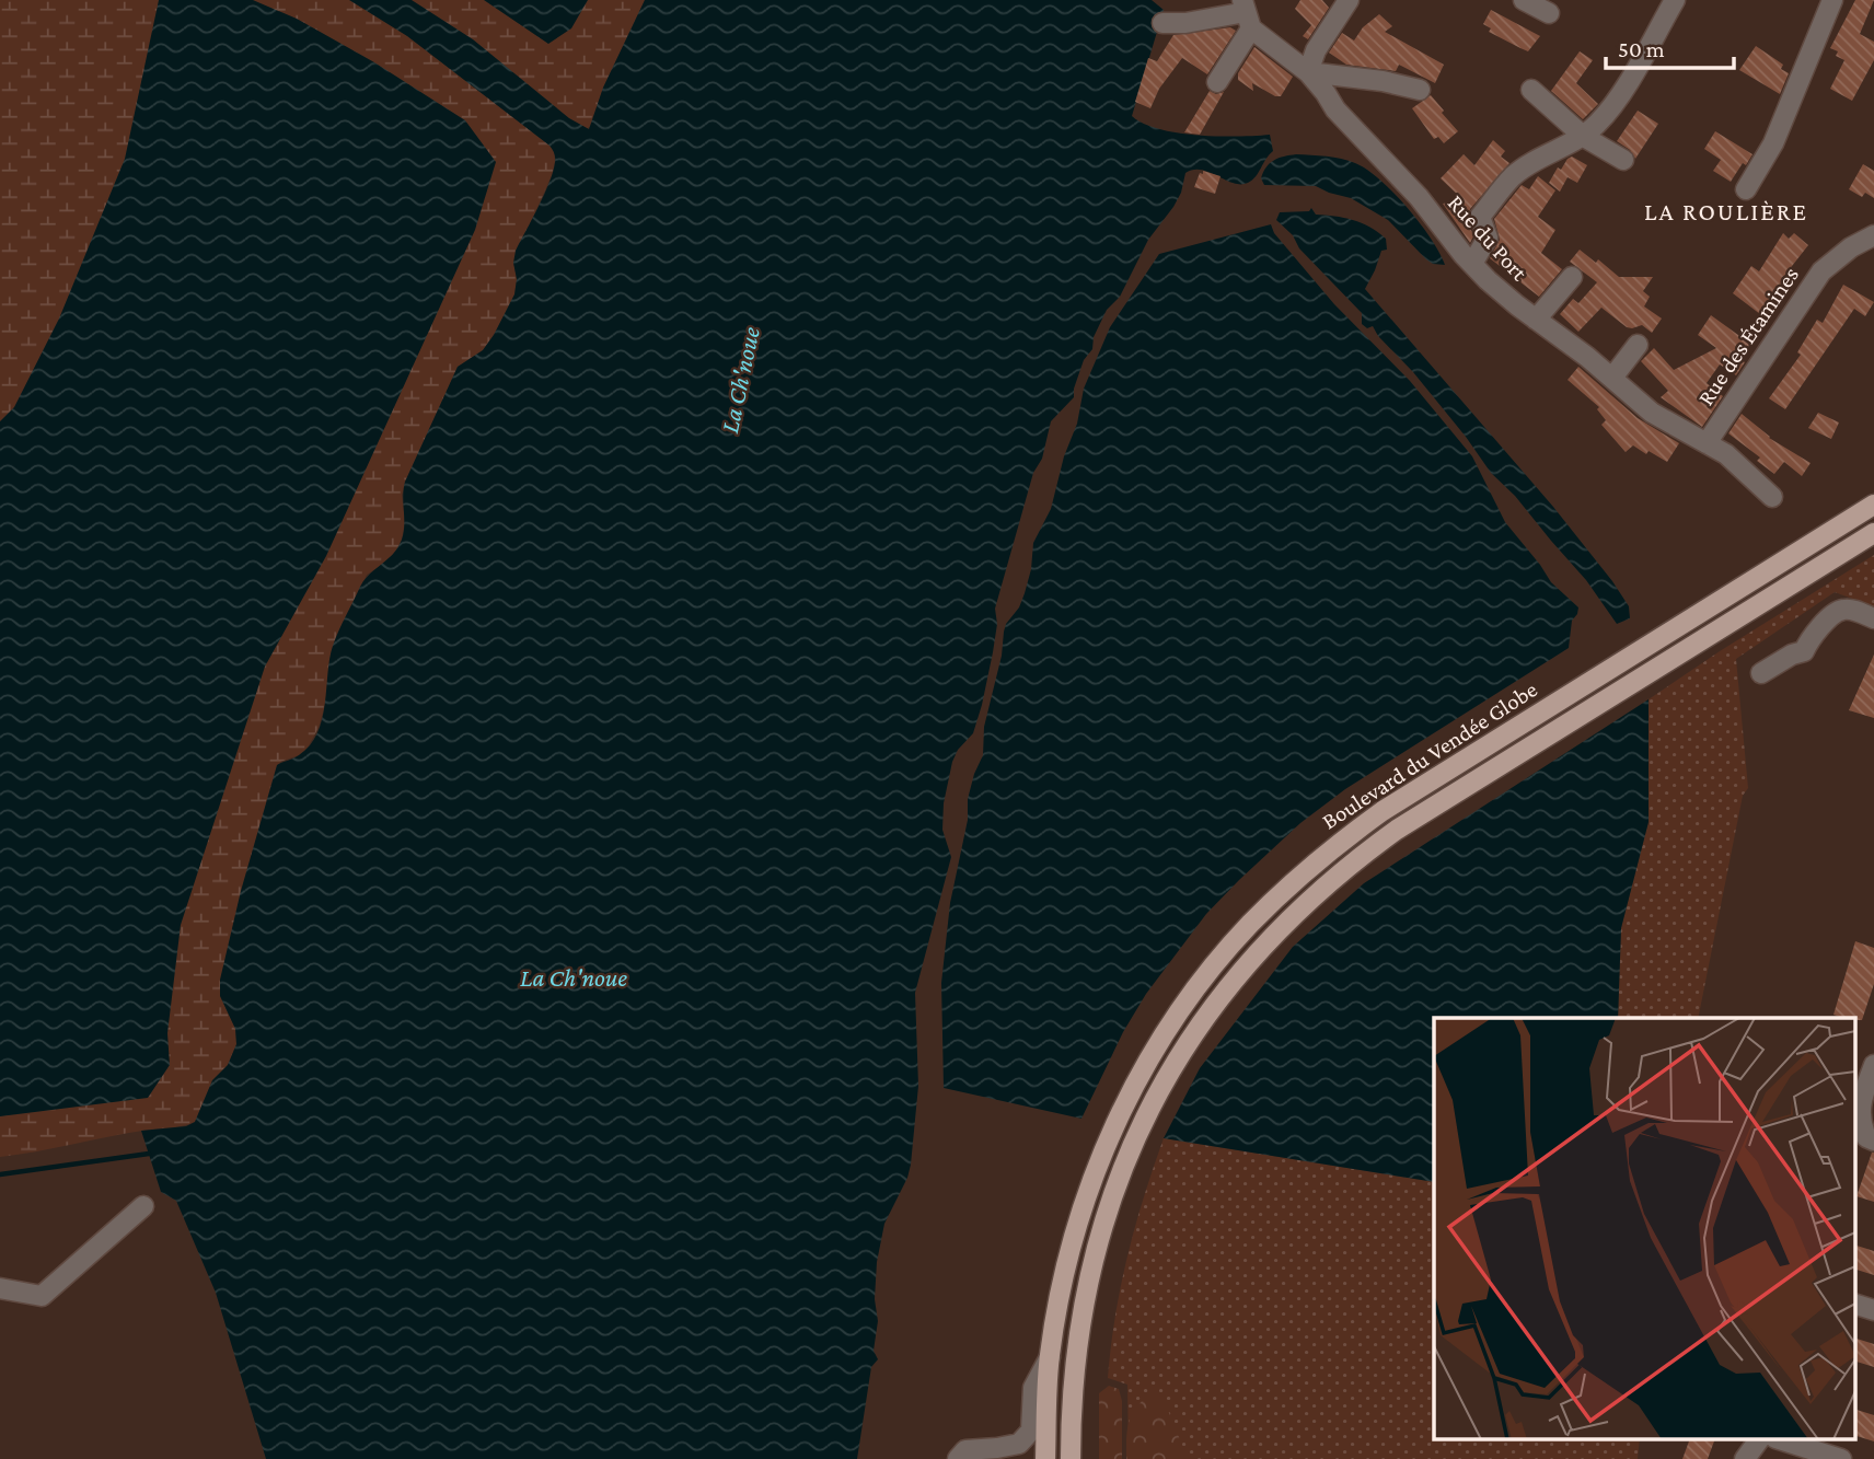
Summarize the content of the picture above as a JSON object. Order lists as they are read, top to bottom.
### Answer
{
  "streets": {
    "main road": ["Boulevard du Vendée Globe"],
    "street": ["Rue du Port", "Rue des Étamines"]
  },
  "crossings": [
    ["Rue du Port", "Rue des Étamines"]
  ],
  "districts": ["LA ROULIÈRE"],
  "water": ["La Ch'noue"],
  "scale_bar": "50 m"
}
